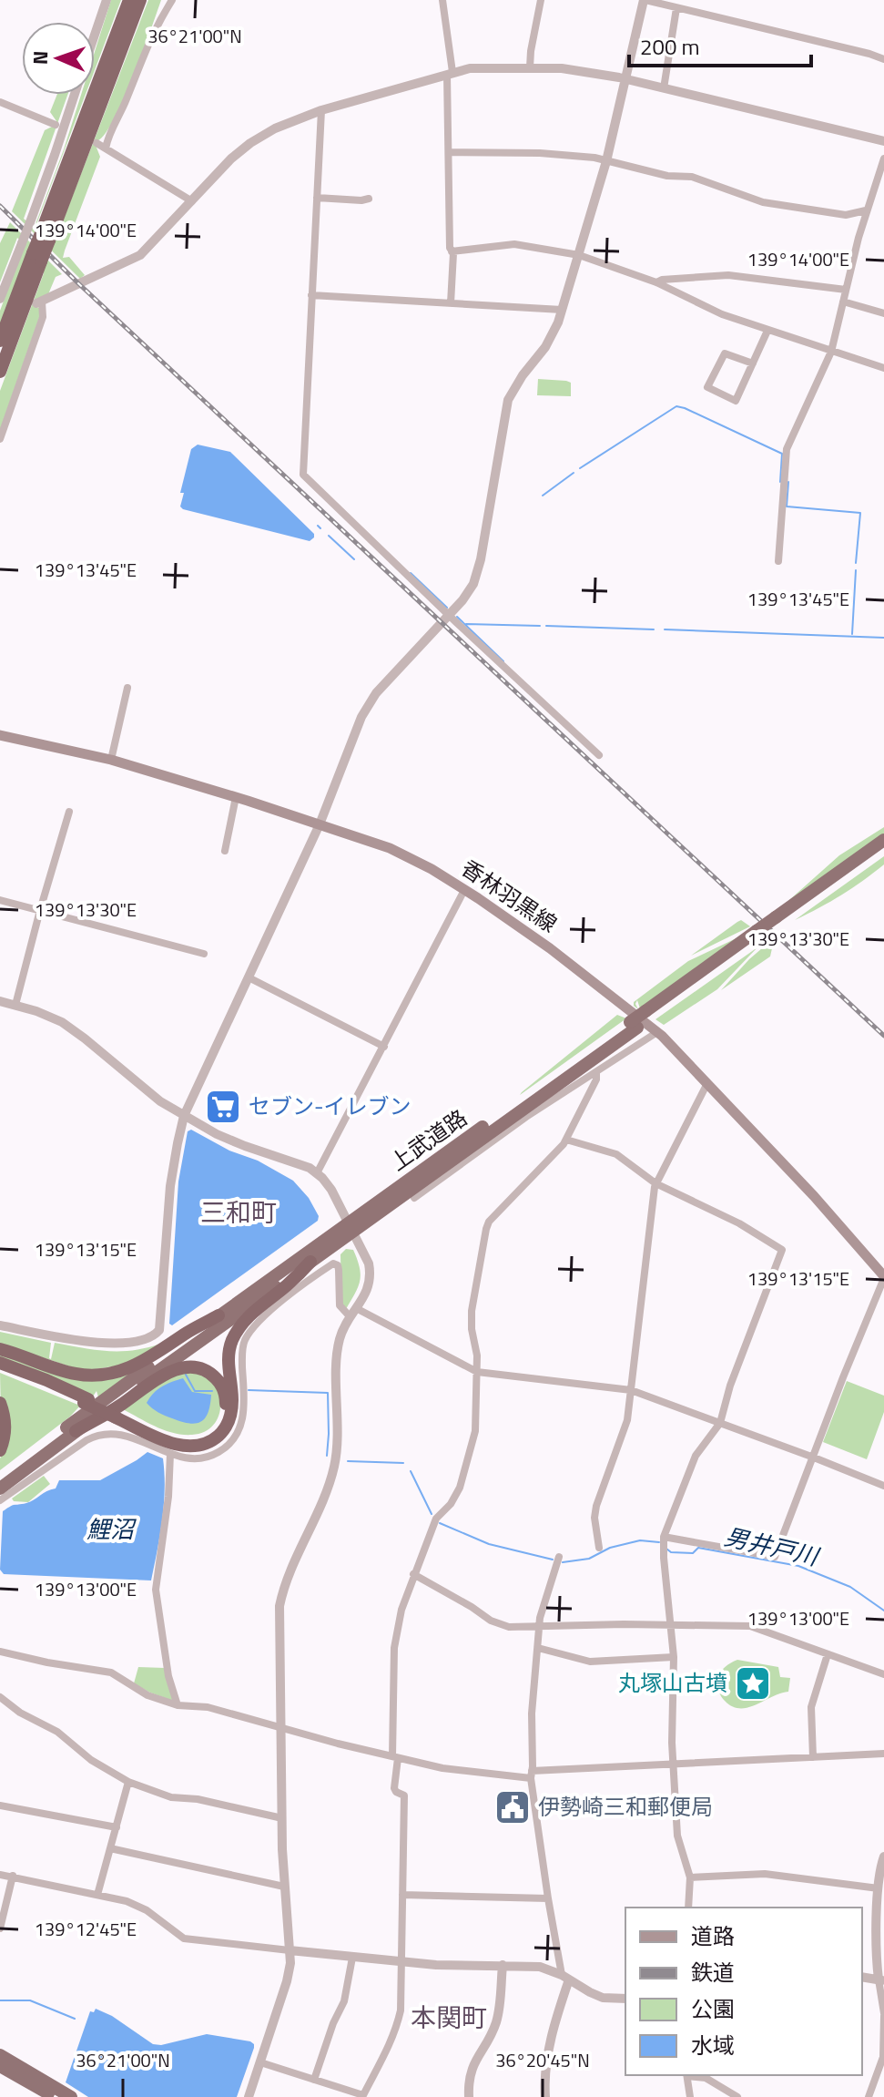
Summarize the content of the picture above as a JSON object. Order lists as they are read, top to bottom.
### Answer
{
  "streets": {
    "highway": ["上武道路"],
    "main road": ["香林羽黒線"]
  },
  "districts": ["三和町", "本関町"],
  "water": ["鯉沼", "男井戸川"],
  "places": {
    "supermarket": ["セブン-イレブン"],
    "place": ["丸塚山古墳"],
    "public building": ["伊勢崎三和郵便局"]
  },
  "legend": [
    "道路",
    "鉄道",
    "公園",
    "水域"
  ],
  "scale_bar": "200 m",
  "north": "left",
  "coordinates": [
    "36°21'00\"N",
    "139°14'00\"E",
    "139°13'45\"E",
    "139°13'30\"E",
    "139°13'15\"E",
    "139°13'00\"E",
    "139°12'45\"E",
    "36°20'45\"N"
  ]
}
